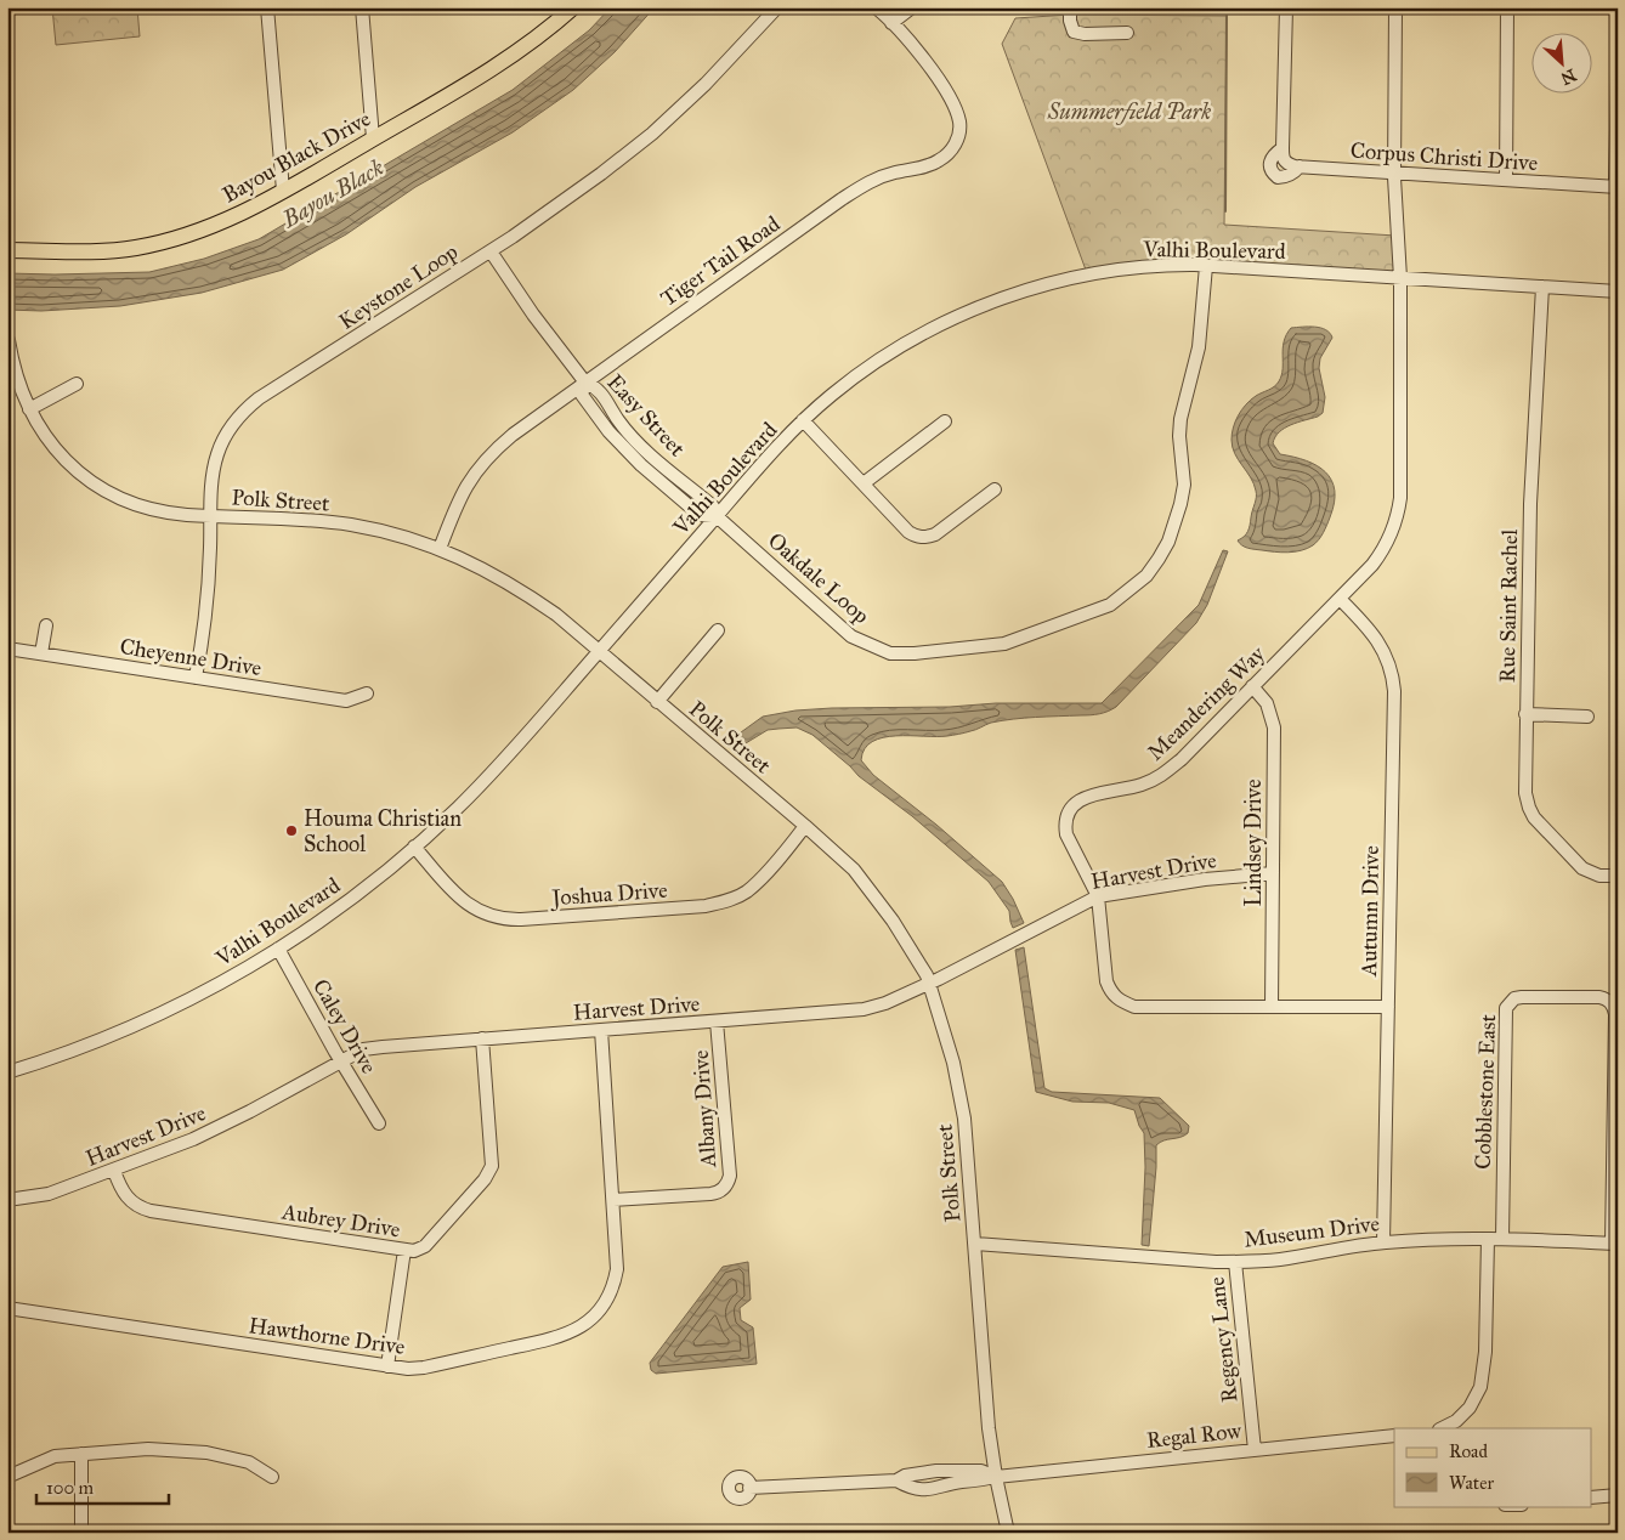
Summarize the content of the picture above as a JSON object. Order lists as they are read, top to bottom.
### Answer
{
  "streets": {
    "main road": ["Bayou Black Drive"],
    "street": [
      "Corpus Christi Drive",
      "Valhi Boulevard",
      "Tiger Tail Road",
      "Keystone Loop",
      "Easy Street",
      "Polk Street",
      "Oakdale Loop",
      "Rue Saint Rachel",
      "Cheyenne Drive",
      "Meandering Way",
      "Lindsey Drive",
      "Harvest Drive",
      "Joshua Drive",
      "Autumn Drive",
      "Caley Drive",
      "Cobblestone East",
      "Albany Drive",
      "Aubrey Drive",
      "Museum Drive",
      "Hawthorne Drive",
      "Regency Lane",
      "Regal Row"
    ]
  },
  "crossings": [
    ["Corpus Christi Drive", "Meandering Way"],
    ["Valhi Boulevard", "Easy Street"],
    ["Valhi Boulevard", "Polk Street"],
    ["Valhi Boulevard", "Oakdale Loop"],
    ["Valhi Boulevard", "Rue Saint Rachel"],
    ["Valhi Boulevard", "Meandering Way"],
    ["Valhi Boulevard", "Joshua Drive"],
    ["Valhi Boulevard", "Caley Drive"],
    ["Tiger Tail Road", "Easy Street"],
    ["Tiger Tail Road", "Polk Street"],
    ["Keystone Loop", "Easy Street"],
    ["Keystone Loop", "Polk Street"],
    ["Keystone Loop", "Cheyenne Drive"],
    ["Easy Street", "Oakdale Loop"],
    ["Polk Street", "Harvest Drive"],
    ["Polk Street", "Joshua Drive"],
    ["Polk Street", "Museum Drive"],
    ["Polk Street", "Regal Row"],
    ["Meandering Way", "Lindsey Drive"],
    ["Meandering Way", "Harvest Drive"],
    ["Meandering Way", "Autumn Drive"],
    ["Lindsey Drive", "Harvest Drive"],
    ["Harvest Drive", "Caley Drive"],
    ["Harvest Drive", "Albany Drive"],
    ["Harvest Drive", "Aubrey Drive"],
    ["Harvest Drive", "Hawthorne Drive"],
    ["Autumn Drive", "Museum Drive"],
    ["Cobblestone East", "Museum Drive"],
    ["Albany Drive", "Hawthorne Drive"],
    ["Museum Drive", "Regency Lane"],
    ["Regency Lane", "Regal Row"]
  ],
  "water": ["Bayou Black"],
  "parks": ["Summerfield Park"],
  "places": ["Houma Christian School"],
  "legend": ["Road", "Water"],
  "scale_bar": "100 m",
  "north": "bottom right"
}
